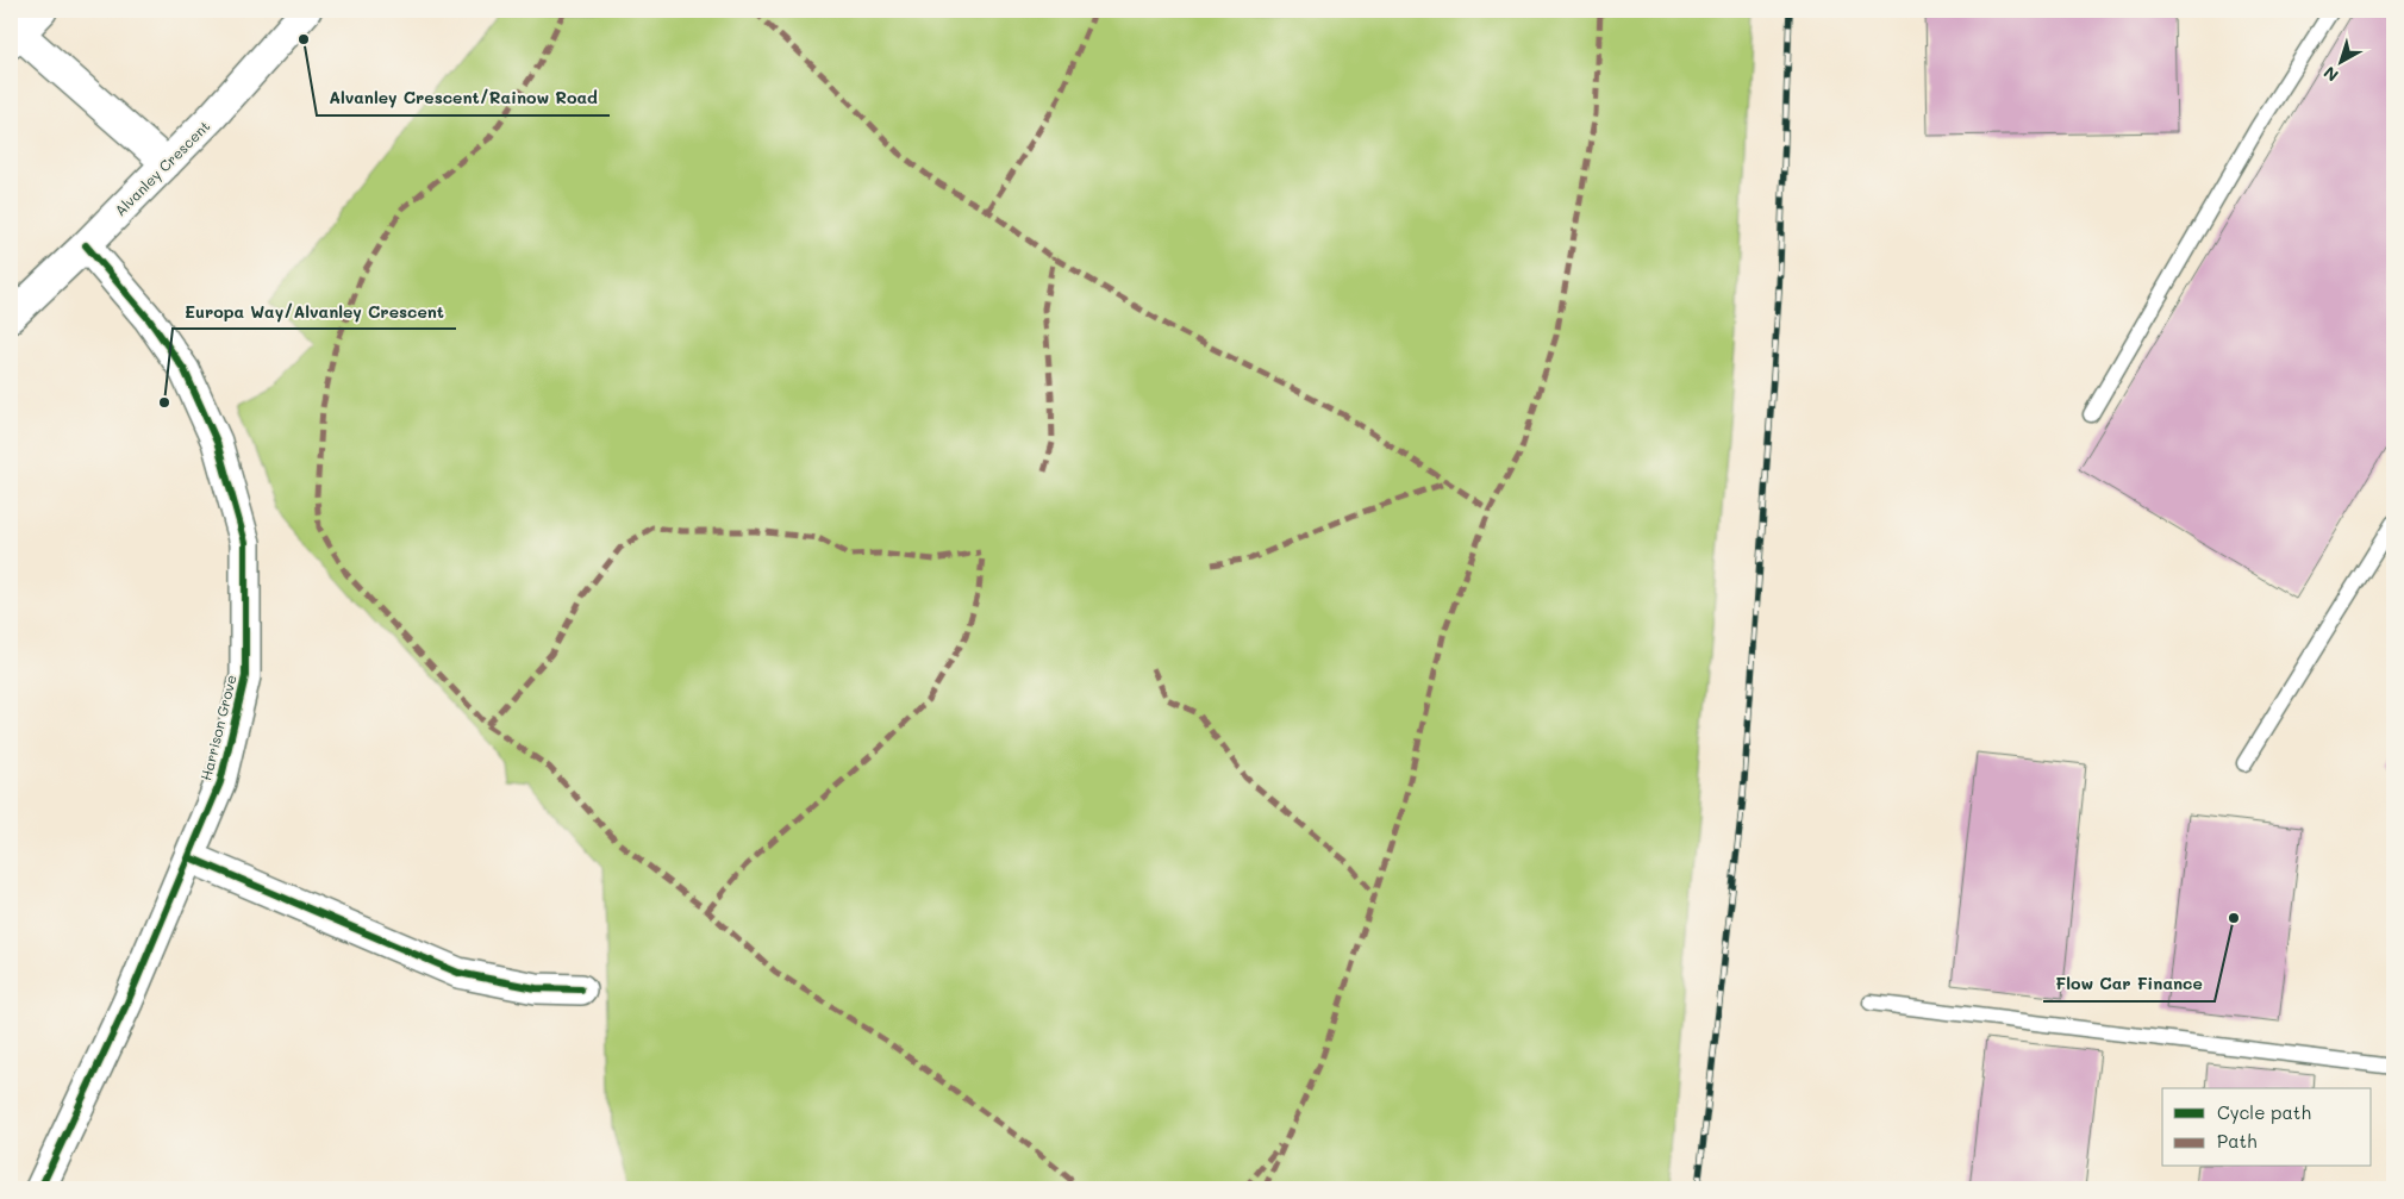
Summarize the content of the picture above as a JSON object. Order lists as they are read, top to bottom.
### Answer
{
  "streets": {
    "street": ["Alvanley Crescent", "Harrison Grove"]
  },
  "crossings": [
    ["Alvanley Crescent", "Harrison Grove"]
  ],
  "places": ["Alvanley Crescent/Rainow Road", "Europa Way/Alvanley Crescent", "Flow Car Finance"],
  "legend": ["Cycle path", "Path"],
  "north": "bottom left"
}
